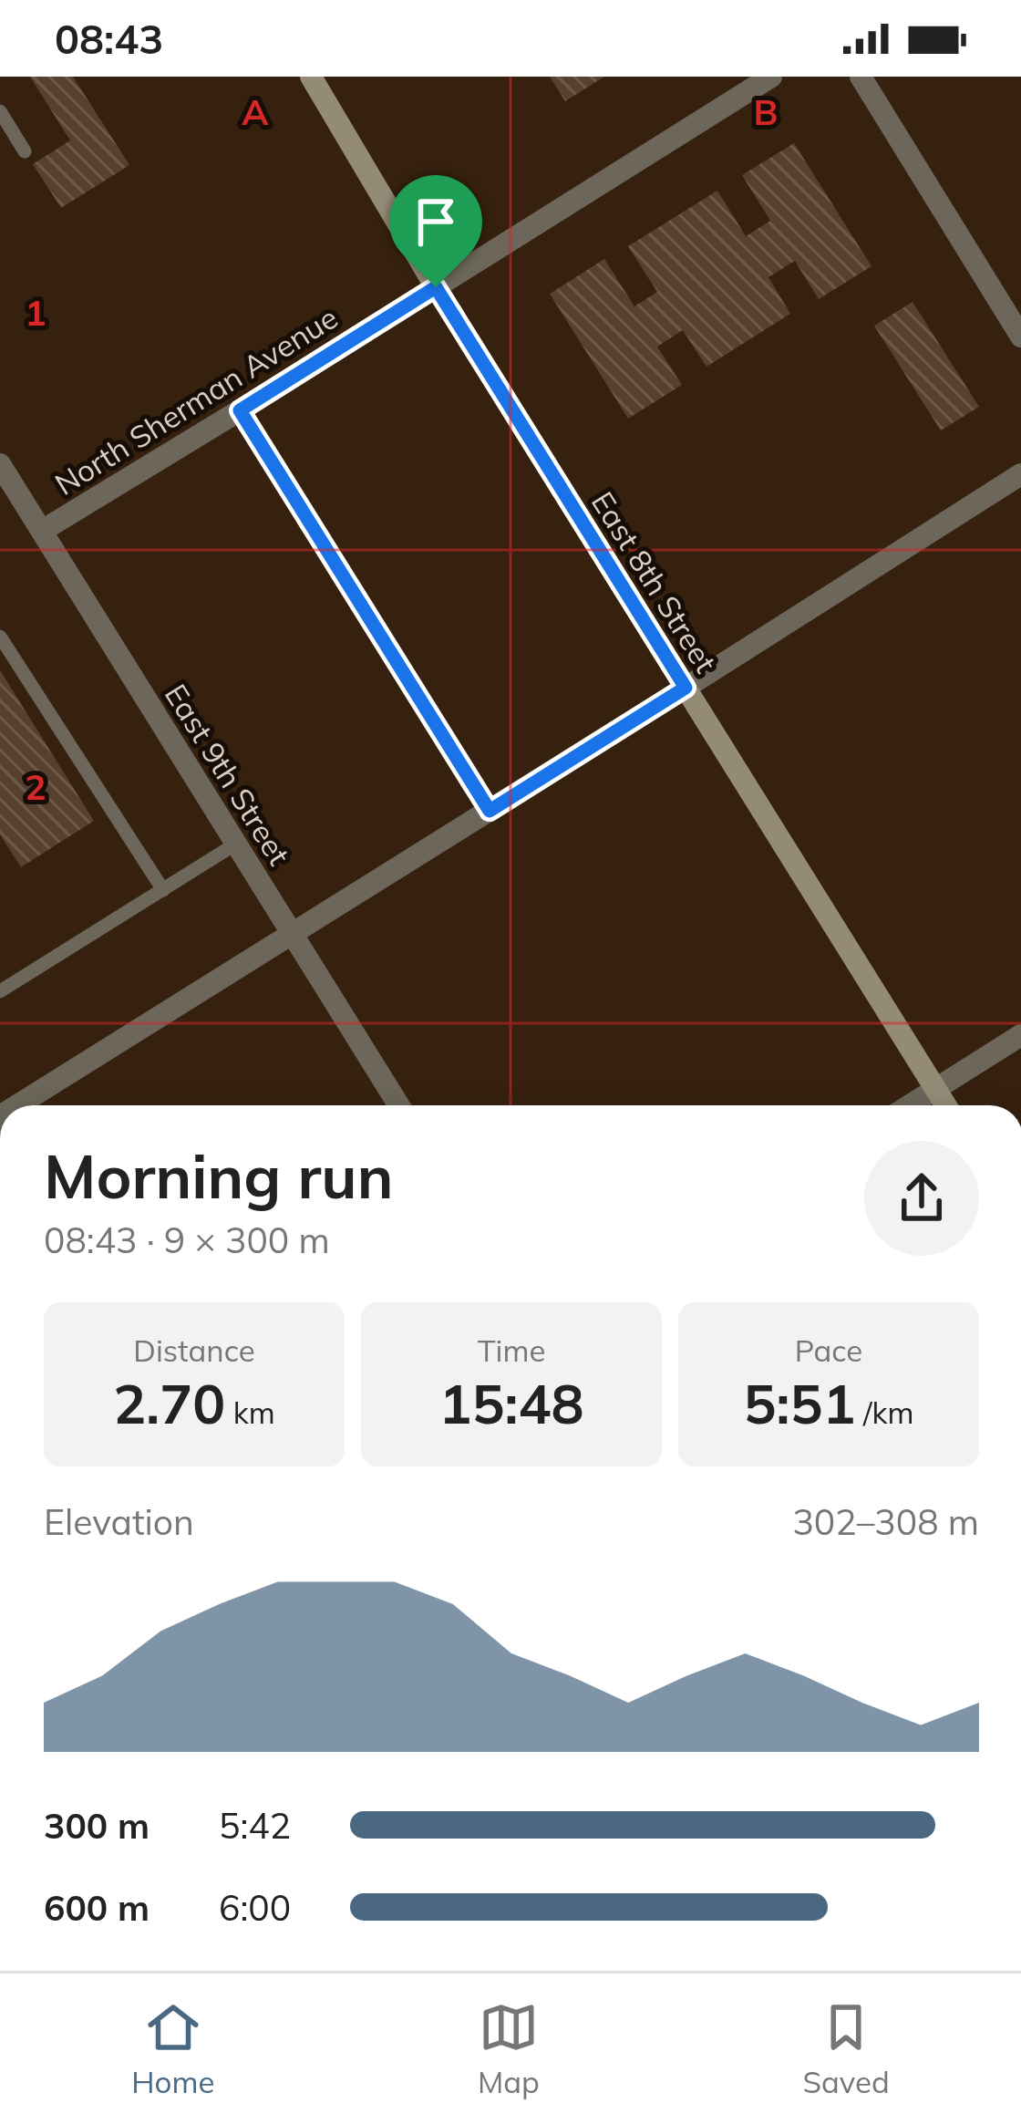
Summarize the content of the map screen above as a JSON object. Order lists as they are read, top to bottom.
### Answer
{
  "streets": {
    "street": ["North Sherman Avenue", "East 8th Street", "East 9th Street"]
  },
  "crossings": [
    ["North Sherman Avenue", "East 8th Street"],
    ["North Sherman Avenue", "East 9th Street"]
  ],
  "page": {
    "status": "08:43",
    "heading": ["Morning run", "08:43 · 9 × 300 m"],
    "stats": [
      ["Distance", "2.70 km"],
      ["Time", "15:48"],
      ["Pace", "5:51 /km"]
    ],
    "chart": ["Elevation", "302–308 m"],
    "list": [
      {
        "name": "300 m",
        "note": "5:42"
      },
      {
        "name": "600 m",
        "note": "6:00"
      }
    ],
    "tabs": ["Home", "Map", "Saved"]
  },
  "grid": {
    "columns": ["A", "B"],
    "rows": ["1", "2"]
  }
}
